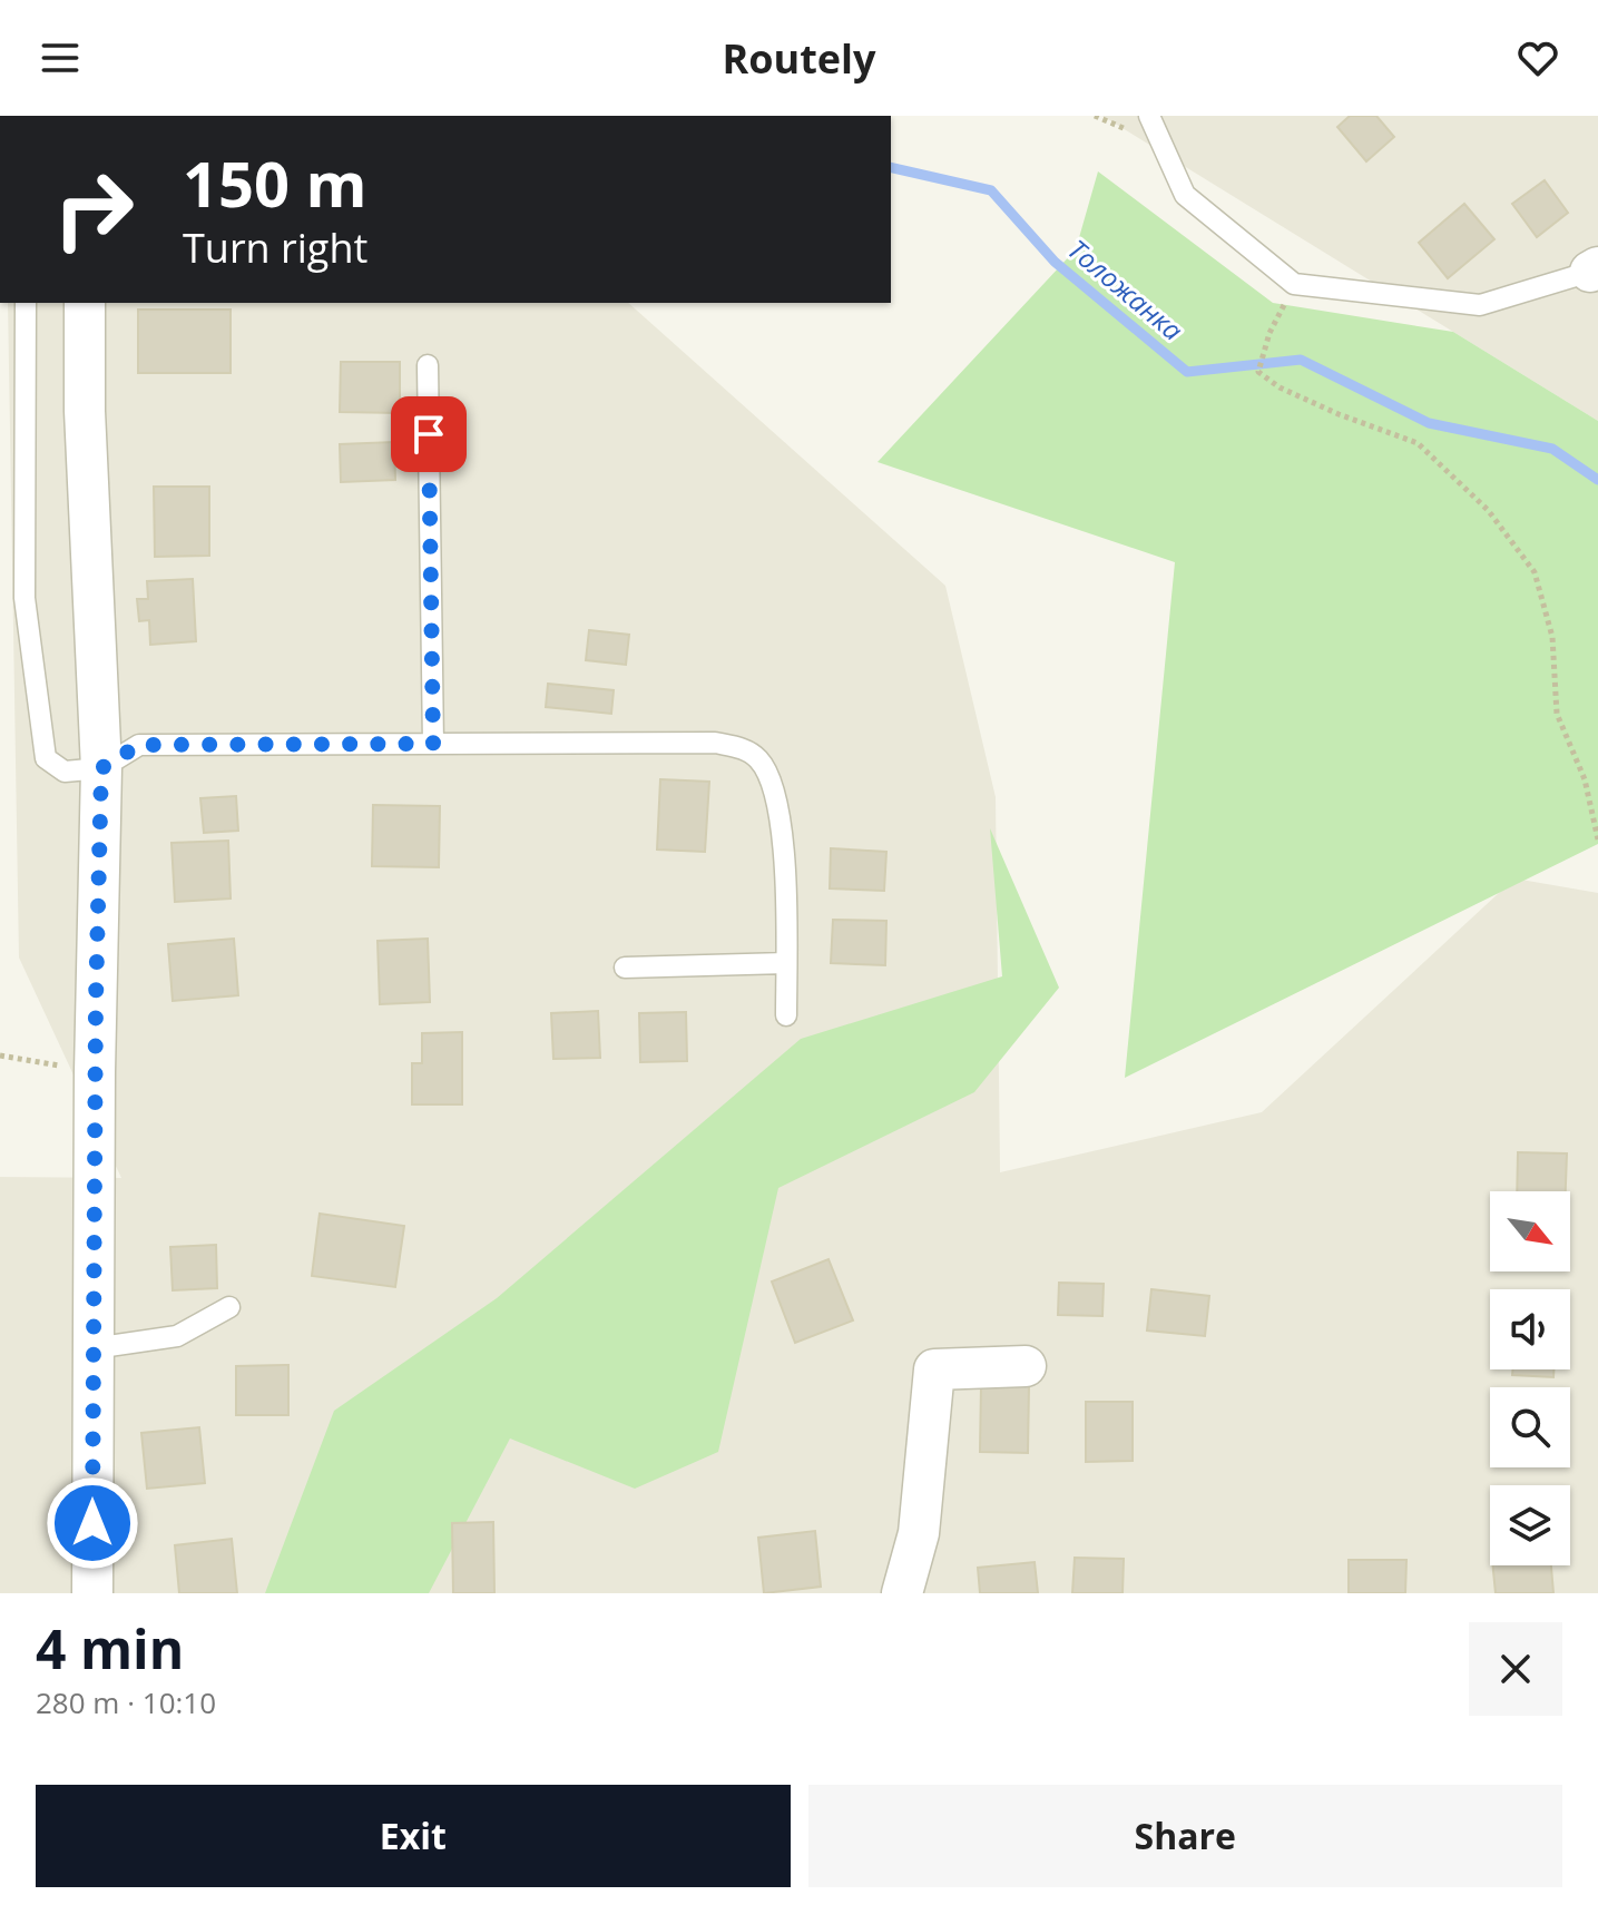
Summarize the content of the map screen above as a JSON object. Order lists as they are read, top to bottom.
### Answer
{
  "water": ["Толожанка"],
  "north": "bottom right",
  "page": {
    "header": "Routely",
    "turn": ["150 m", "Turn right"],
    "heading": ["4 min", "280 m · 10:10"],
    "buttons": ["Exit", "Share"]
  }
}
